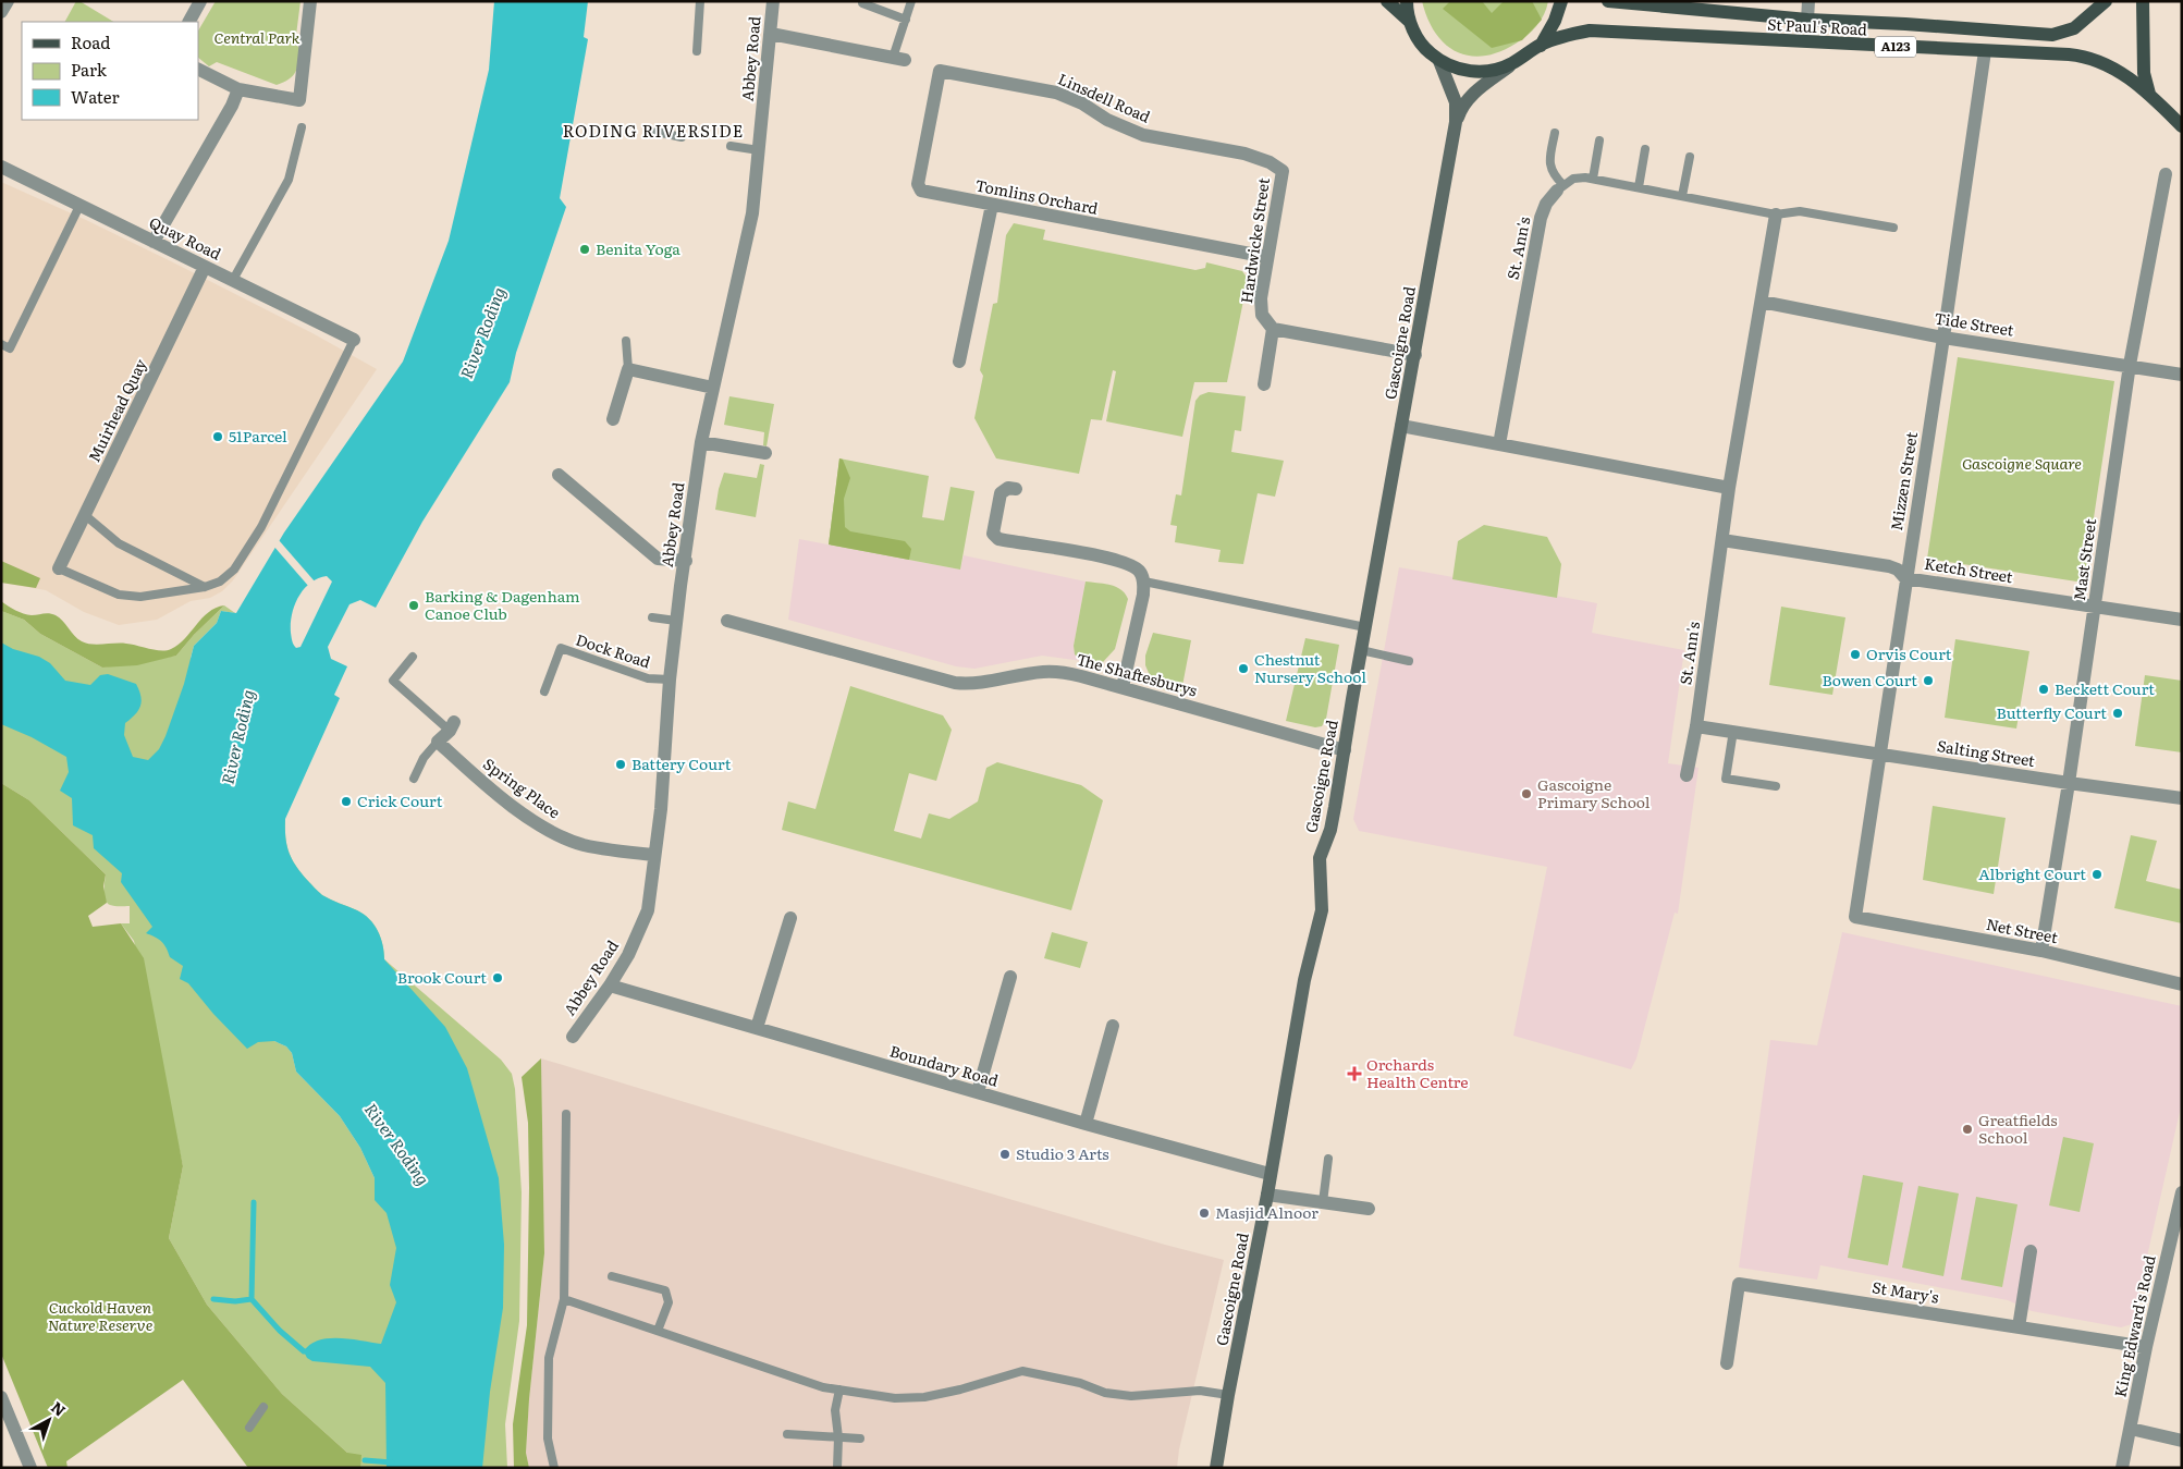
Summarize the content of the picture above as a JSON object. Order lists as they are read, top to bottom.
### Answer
{
  "streets": {
    "main road": ["St Paul's Road", "A123"],
    "street": [
      "Abbey Road",
      "Linsdell Road",
      "Tomlins Orchard",
      "Quay Road",
      "Hardwicke Street",
      "St. Ann's",
      "Tide Street",
      "Gascoigne Road",
      "Muirhead Quay",
      "Mizzen Street",
      "Mast Street",
      "Ketch Street",
      "The Shaftesburys",
      "Salting Street",
      "Spring Place",
      "Net Street",
      "Boundary Road",
      "St Mary's",
      "King Edward's Road"
    ],
    "lane": ["Dock Road"]
  },
  "crossings": [
    ["St Paul's Road", "Gascoigne Road"],
    ["St Paul's Road", "Mizzen Street"],
    ["Abbey Road", "Dock Road"],
    ["Abbey Road", "Spring Place"],
    ["Abbey Road", "Boundary Road"],
    ["Linsdell Road", "Tomlins Orchard"],
    ["Linsdell Road", "Hardwicke Street"],
    ["Tomlins Orchard", "Hardwicke Street"],
    ["Quay Road", "Muirhead Quay"],
    ["St. Ann's", "Tide Street"],
    ["St. Ann's", "Ketch Street"],
    ["Tide Street", "Mizzen Street"],
    ["Tide Street", "Mast Street"],
    ["Gascoigne Road", "The Shaftesburys"],
    ["Gascoigne Road", "Boundary Road"],
    ["Mizzen Street", "Ketch Street"],
    ["Mizzen Street", "Salting Street"],
    ["Mizzen Street", "Net Street"],
    ["Mast Street", "Ketch Street"],
    ["Mast Street", "Salting Street"],
    ["Mast Street", "Net Street"],
    ["St Mary's", "King Edward's Road"]
  ],
  "districts": ["RODING RIVERSIDE"],
  "water": ["River Roding"],
  "parks": ["Central Park", "Gascoigne Square", "Cuckold Haven Nature Reserve"],
  "places": {
    "other": [
      "Benita Yoga",
      "51Parcel",
      "Barking & Dagenham Canoe Club",
      "Orvis Court",
      "Chestnut Nursery School",
      "Bowen Court",
      "Beckett Court",
      "Butterfly Court",
      "Battery Court",
      "Gascoigne Primary School",
      "Crick Court",
      "Albright Court",
      "Brook Court",
      "Greatfields School",
      "Studio 3 Arts",
      "Masjid Alnoor"
    ],
    "health": ["Orchards Health Centre"]
  },
  "legend": ["Road", "Park", "Water"],
  "north": "top right"
}
